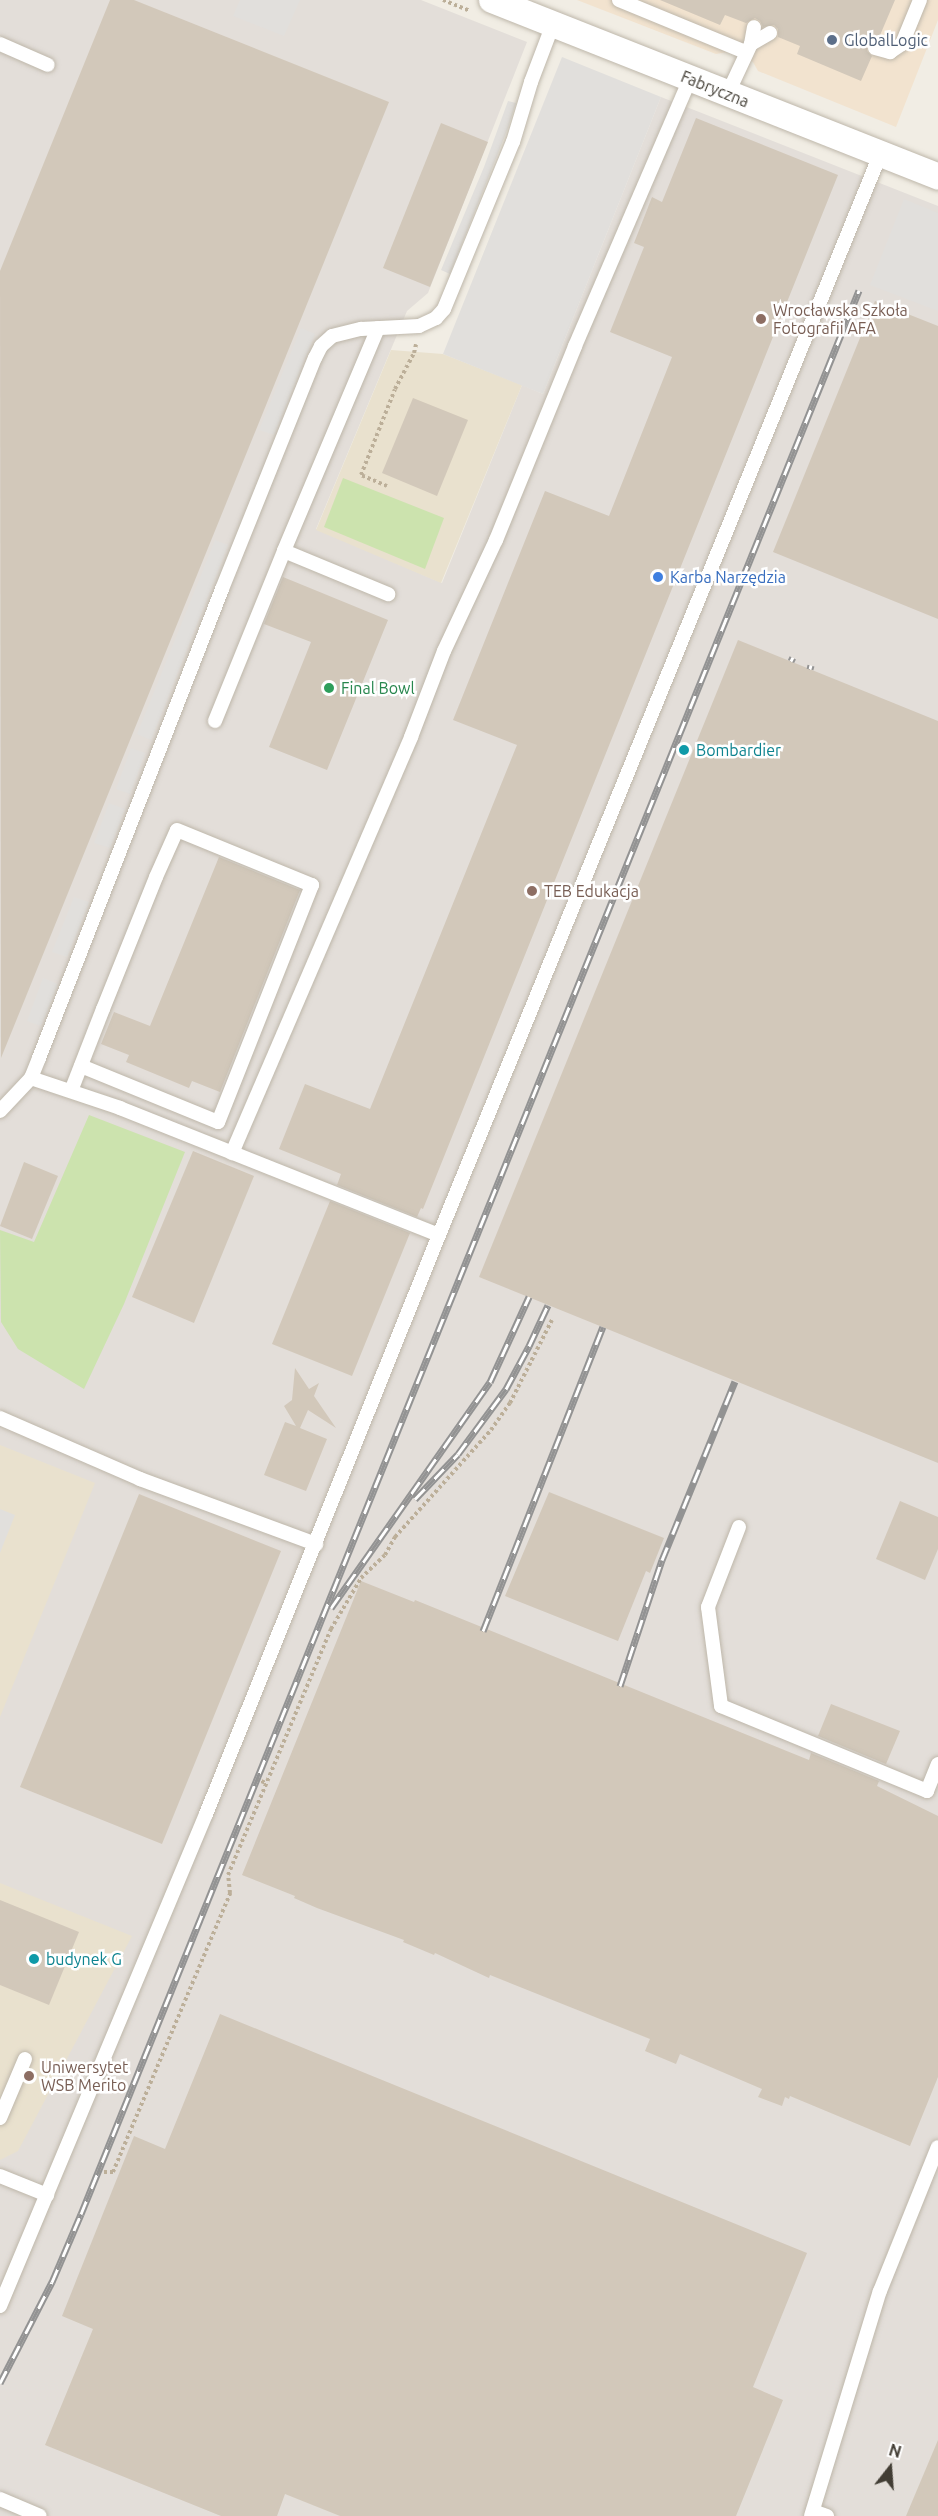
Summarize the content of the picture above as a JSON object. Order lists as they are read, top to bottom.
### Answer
{
  "streets": {
    "street": ["Fabryczna"]
  },
  "places": [
    "GlobalLogic",
    "Wrocławska Szkoła Fotografii AFA",
    "Karba Narzędzia",
    "Final Bowl",
    "Bombardier",
    "TEB Edukacja",
    "budynek G",
    "Uniwersytet WSB Merito"
  ],
  "north": "top"
}
